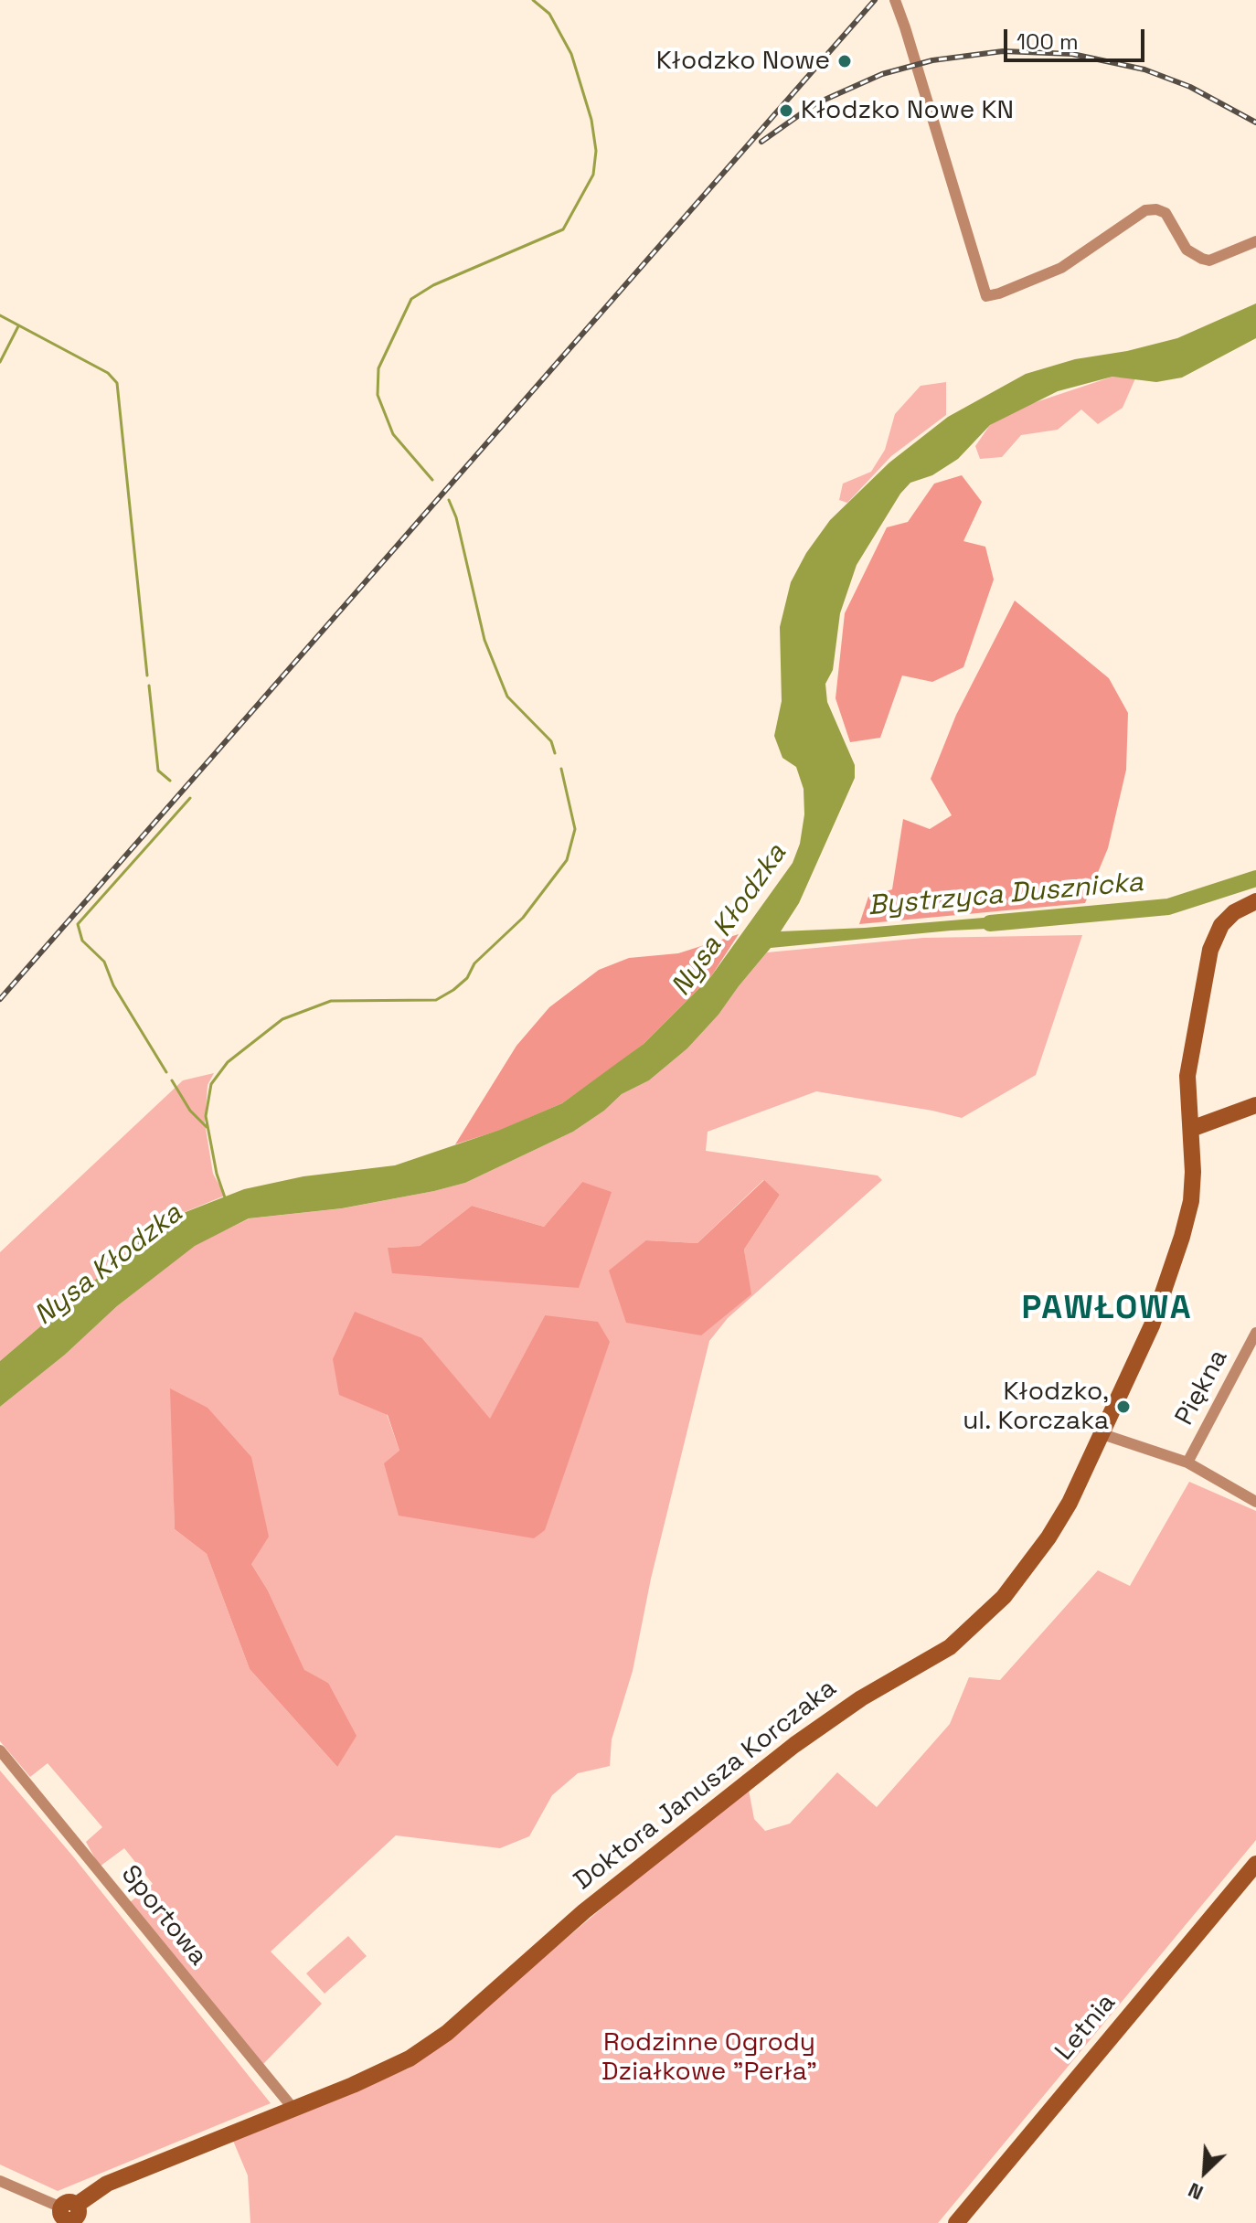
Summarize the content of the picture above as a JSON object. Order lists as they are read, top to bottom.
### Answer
{
  "streets": {
    "street": [
      "Piękna",
      "Doktora Janusza Korczaka",
      "Sportowa",
      "Letnia"
    ]
  },
  "crossings": [
    ["Piękna", "Doktora Janusza Korczaka"],
    ["Doktora Janusza Korczaka", "Sportowa"]
  ],
  "districts": ["PAWŁOWA"],
  "water": ["Bystrzyca Dusznicka", "Nysa Kłodzka"],
  "parks": ["Rodzinne Ogrody Działkowe \"Perła\""],
  "places": ["Kłodzko Nowe", "Kłodzko Nowe KN", "Kłodzko, ul. Korczaka"],
  "scale_bar": "100 m",
  "north": "bottom left"
}
